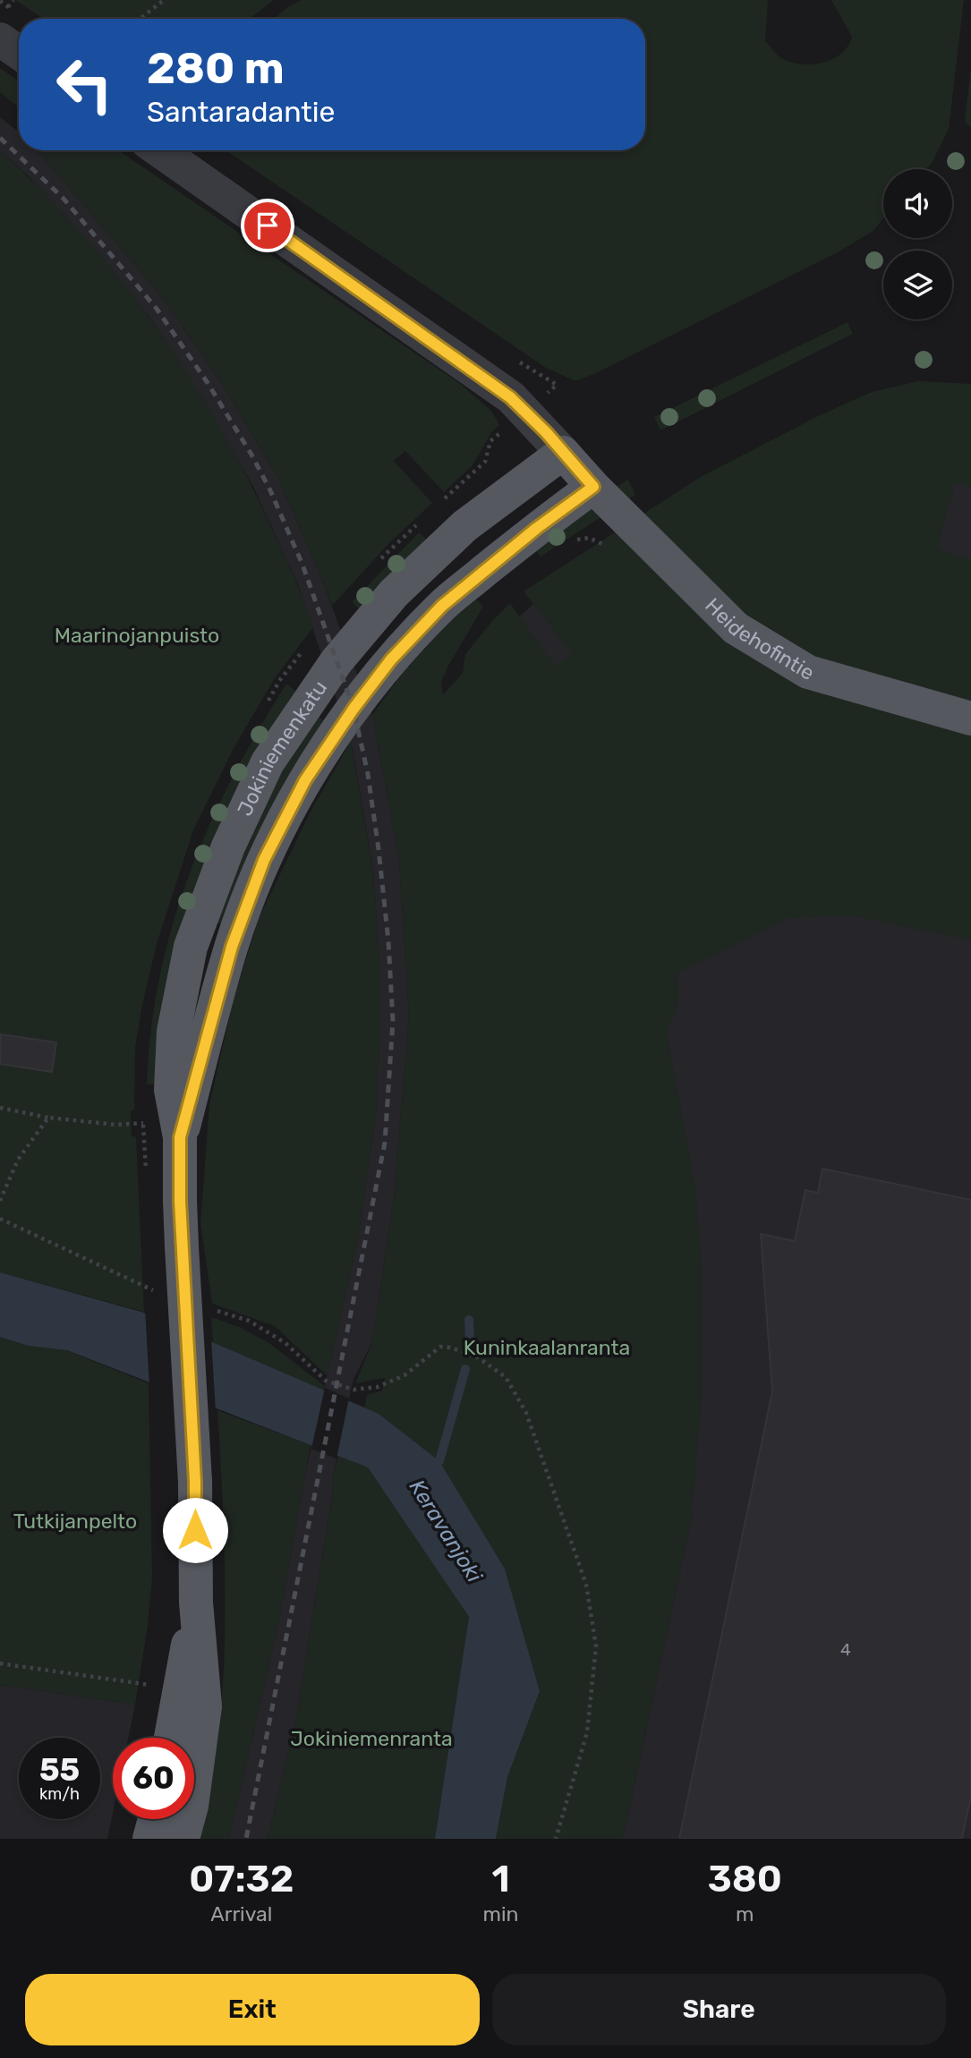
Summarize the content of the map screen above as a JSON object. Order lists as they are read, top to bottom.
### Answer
{
  "streets": {
    "main road": ["Heidehofintie", "Jokiniemenkatu"]
  },
  "crossings": [
    ["Heidehofintie", "Jokiniemenkatu"]
  ],
  "water": ["Keravanjoki"],
  "parks": [
    "Maarinojanpuisto",
    "Kuninkaalanranta",
    "Tutkijanpelto",
    "Jokiniemenranta"
  ],
  "house_numbers": ["4"],
  "page": {
    "turn": ["280 m", "Santaradantie"],
    "speed": "55 km/h",
    "limit": "60",
    "eta": [
      "07:32",
      "Arrival",
      "1",
      "min",
      "380",
      "m"
    ],
    "buttons": ["Exit", "Share"]
  }
}
